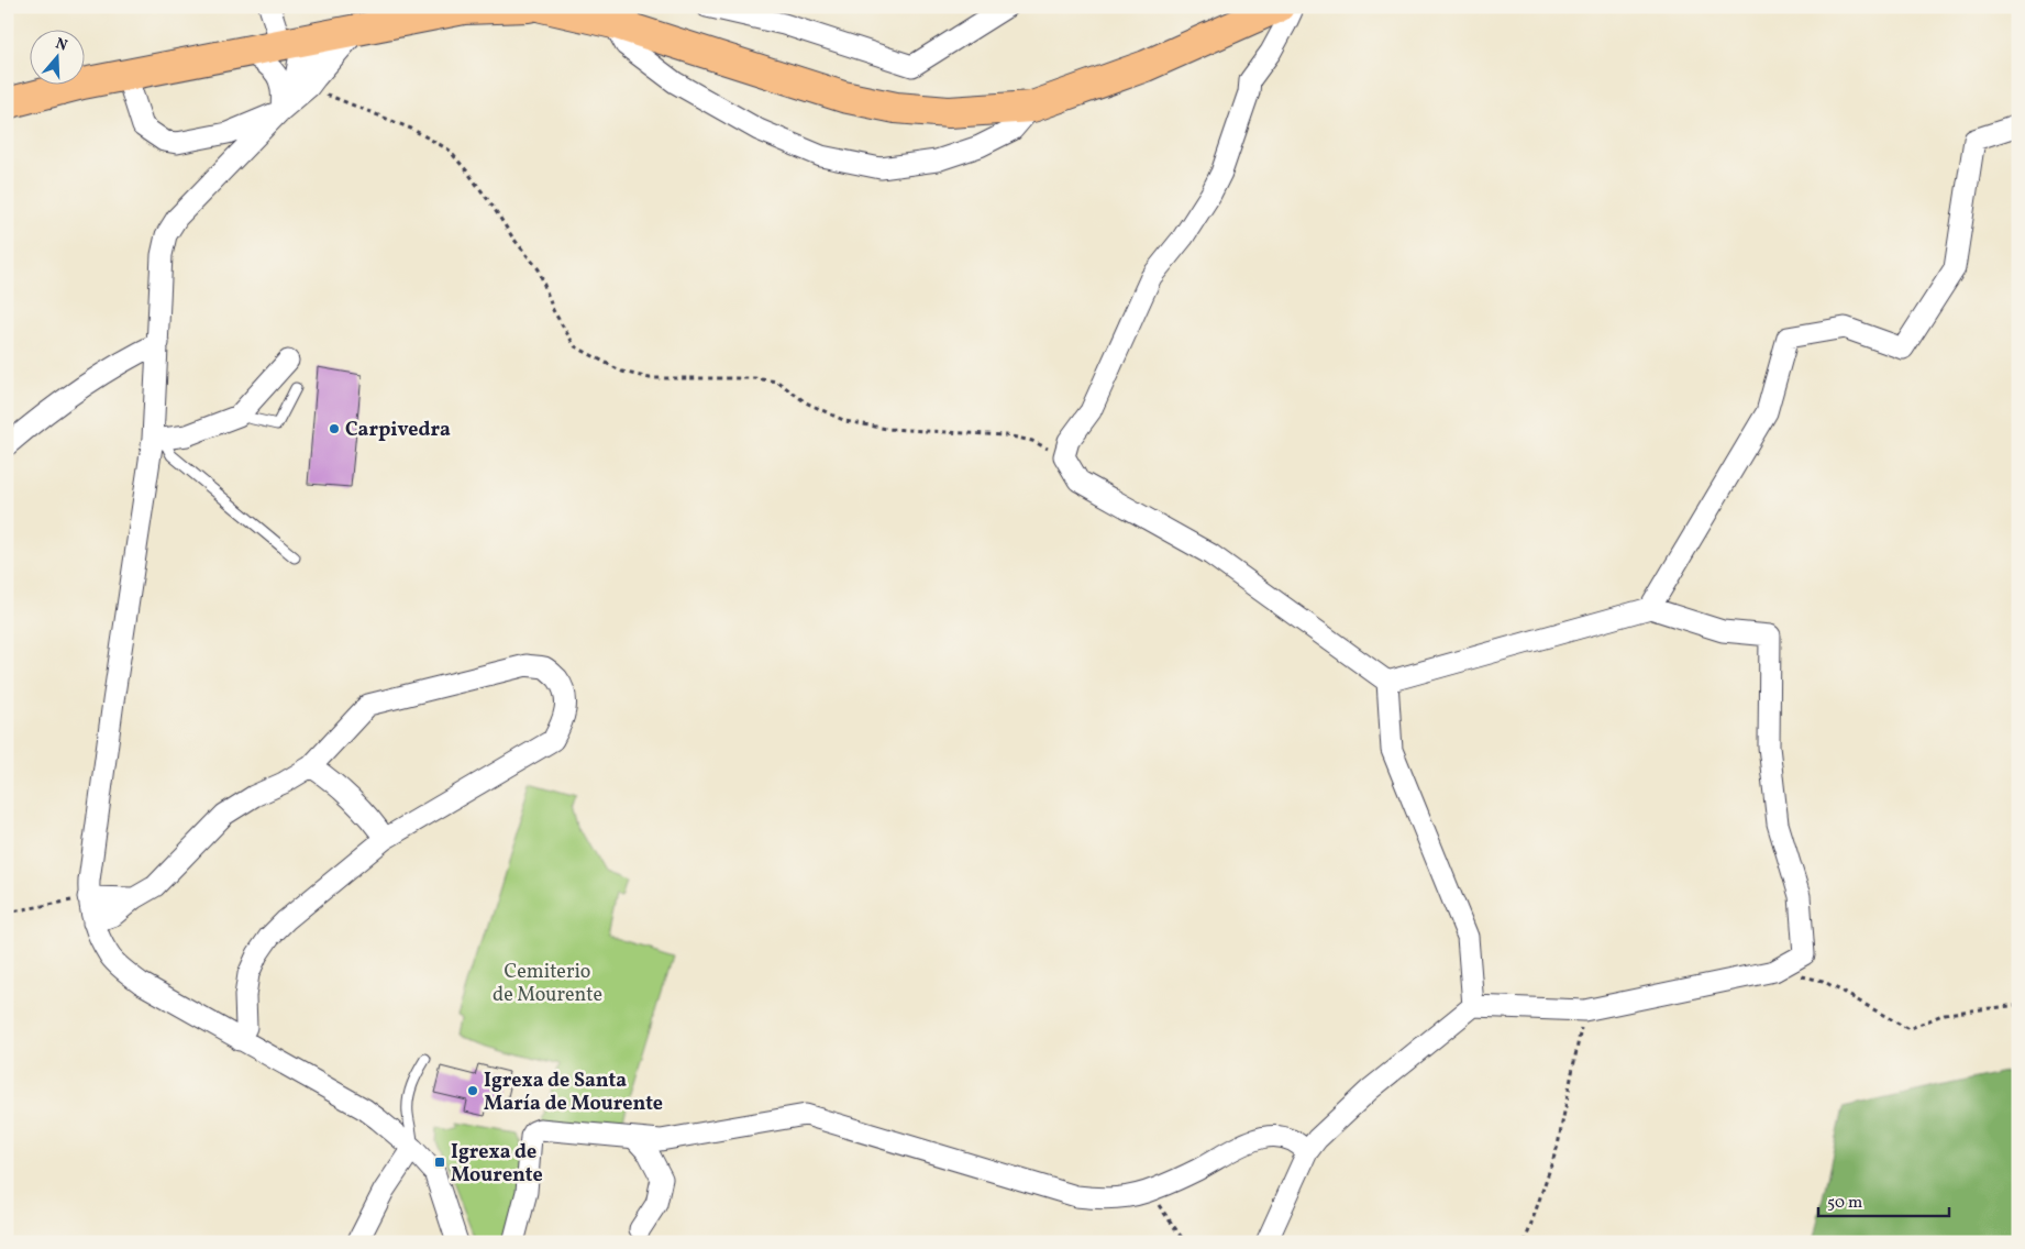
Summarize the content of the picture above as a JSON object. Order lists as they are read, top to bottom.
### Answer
{
  "parks": ["Cemiterio de Mourente"],
  "places": {
    "other": ["Carpivedra", "Igrexa de Santa María de Mourente"],
    "transit": ["Igrexa de Mourente"]
  },
  "scale_bar": "50 m",
  "north": "top"
}
